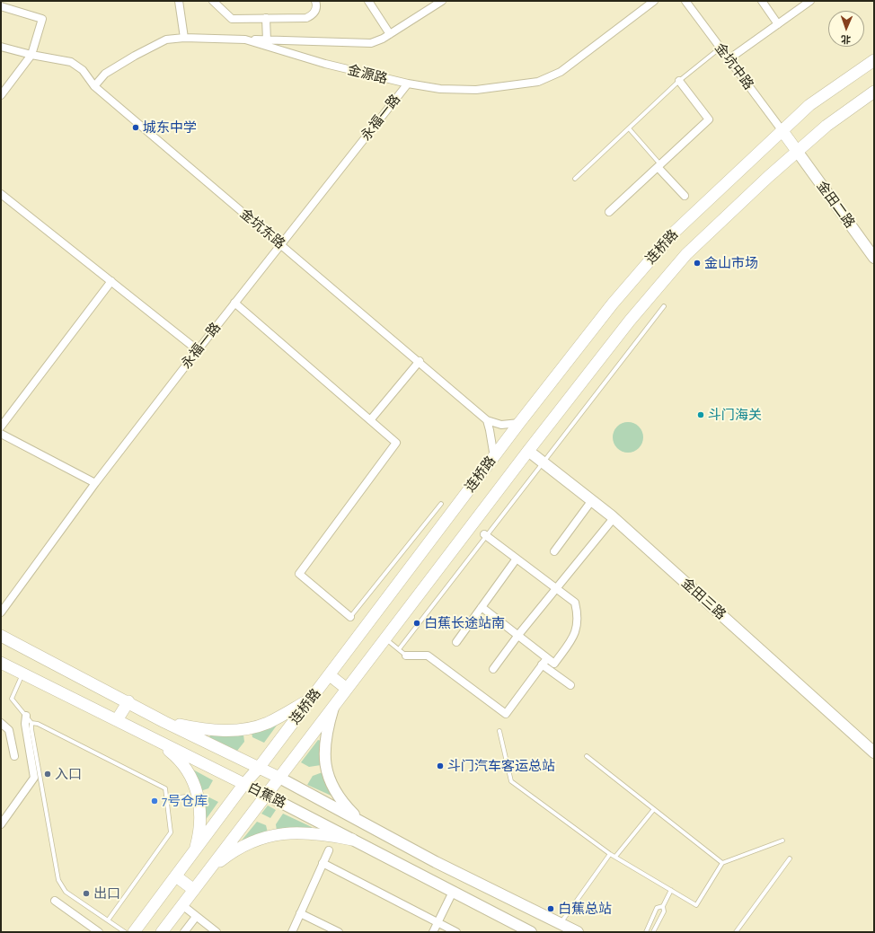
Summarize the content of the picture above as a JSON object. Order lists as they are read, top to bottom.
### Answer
{
  "streets": {
    "main road": [
      "金田二路",
      "连桥路",
      "金田三路",
      "白蕉路"
    ],
    "street": [
      "金坑中路",
      "金源路",
      "永福一路",
      "金坑东路"
    ]
  },
  "crossings": [
    ["金坑中路", "连桥路"],
    ["金源路", "永福一路"],
    ["金源路", "金坑东路"],
    ["永福一路", "金坑东路"],
    ["金田二路", "连桥路"],
    ["连桥路", "金田三路"],
    ["连桥路", "白蕉路"]
  ],
  "places": [
    "城东中学",
    "金山市场",
    "斗门海关",
    "白蕉长途站南",
    "斗门汽车客运总站",
    "入口",
    "7号仓库",
    "出口",
    "白蕉总站"
  ],
  "north": "bottom"
}
